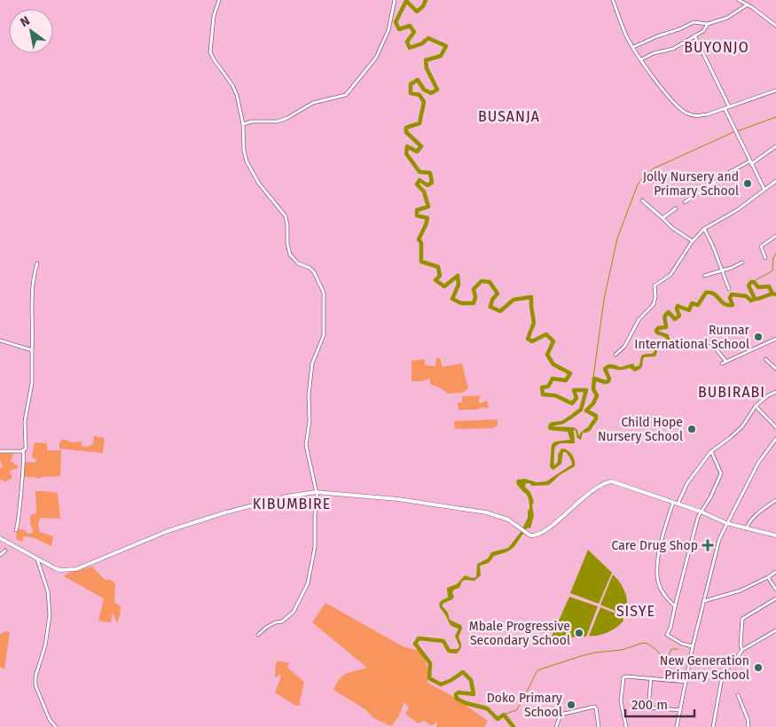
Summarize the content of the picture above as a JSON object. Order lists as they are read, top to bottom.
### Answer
{
  "districts": [
    "BUYONJO",
    "BUSANJA",
    "BUBIRABI",
    "KIBUMBIRE",
    "SISYE"
  ],
  "places": {
    "other": [
      "Jolly Nursery and Primary School",
      "Runnar International School",
      "Child Hope Nursery School",
      "Mbale Progressive Secondary School",
      "New Generation Primary School",
      "Doko Primary School"
    ],
    "health": ["Care Drug Shop"]
  },
  "scale_bar": "200 m",
  "north": "top left"
}
